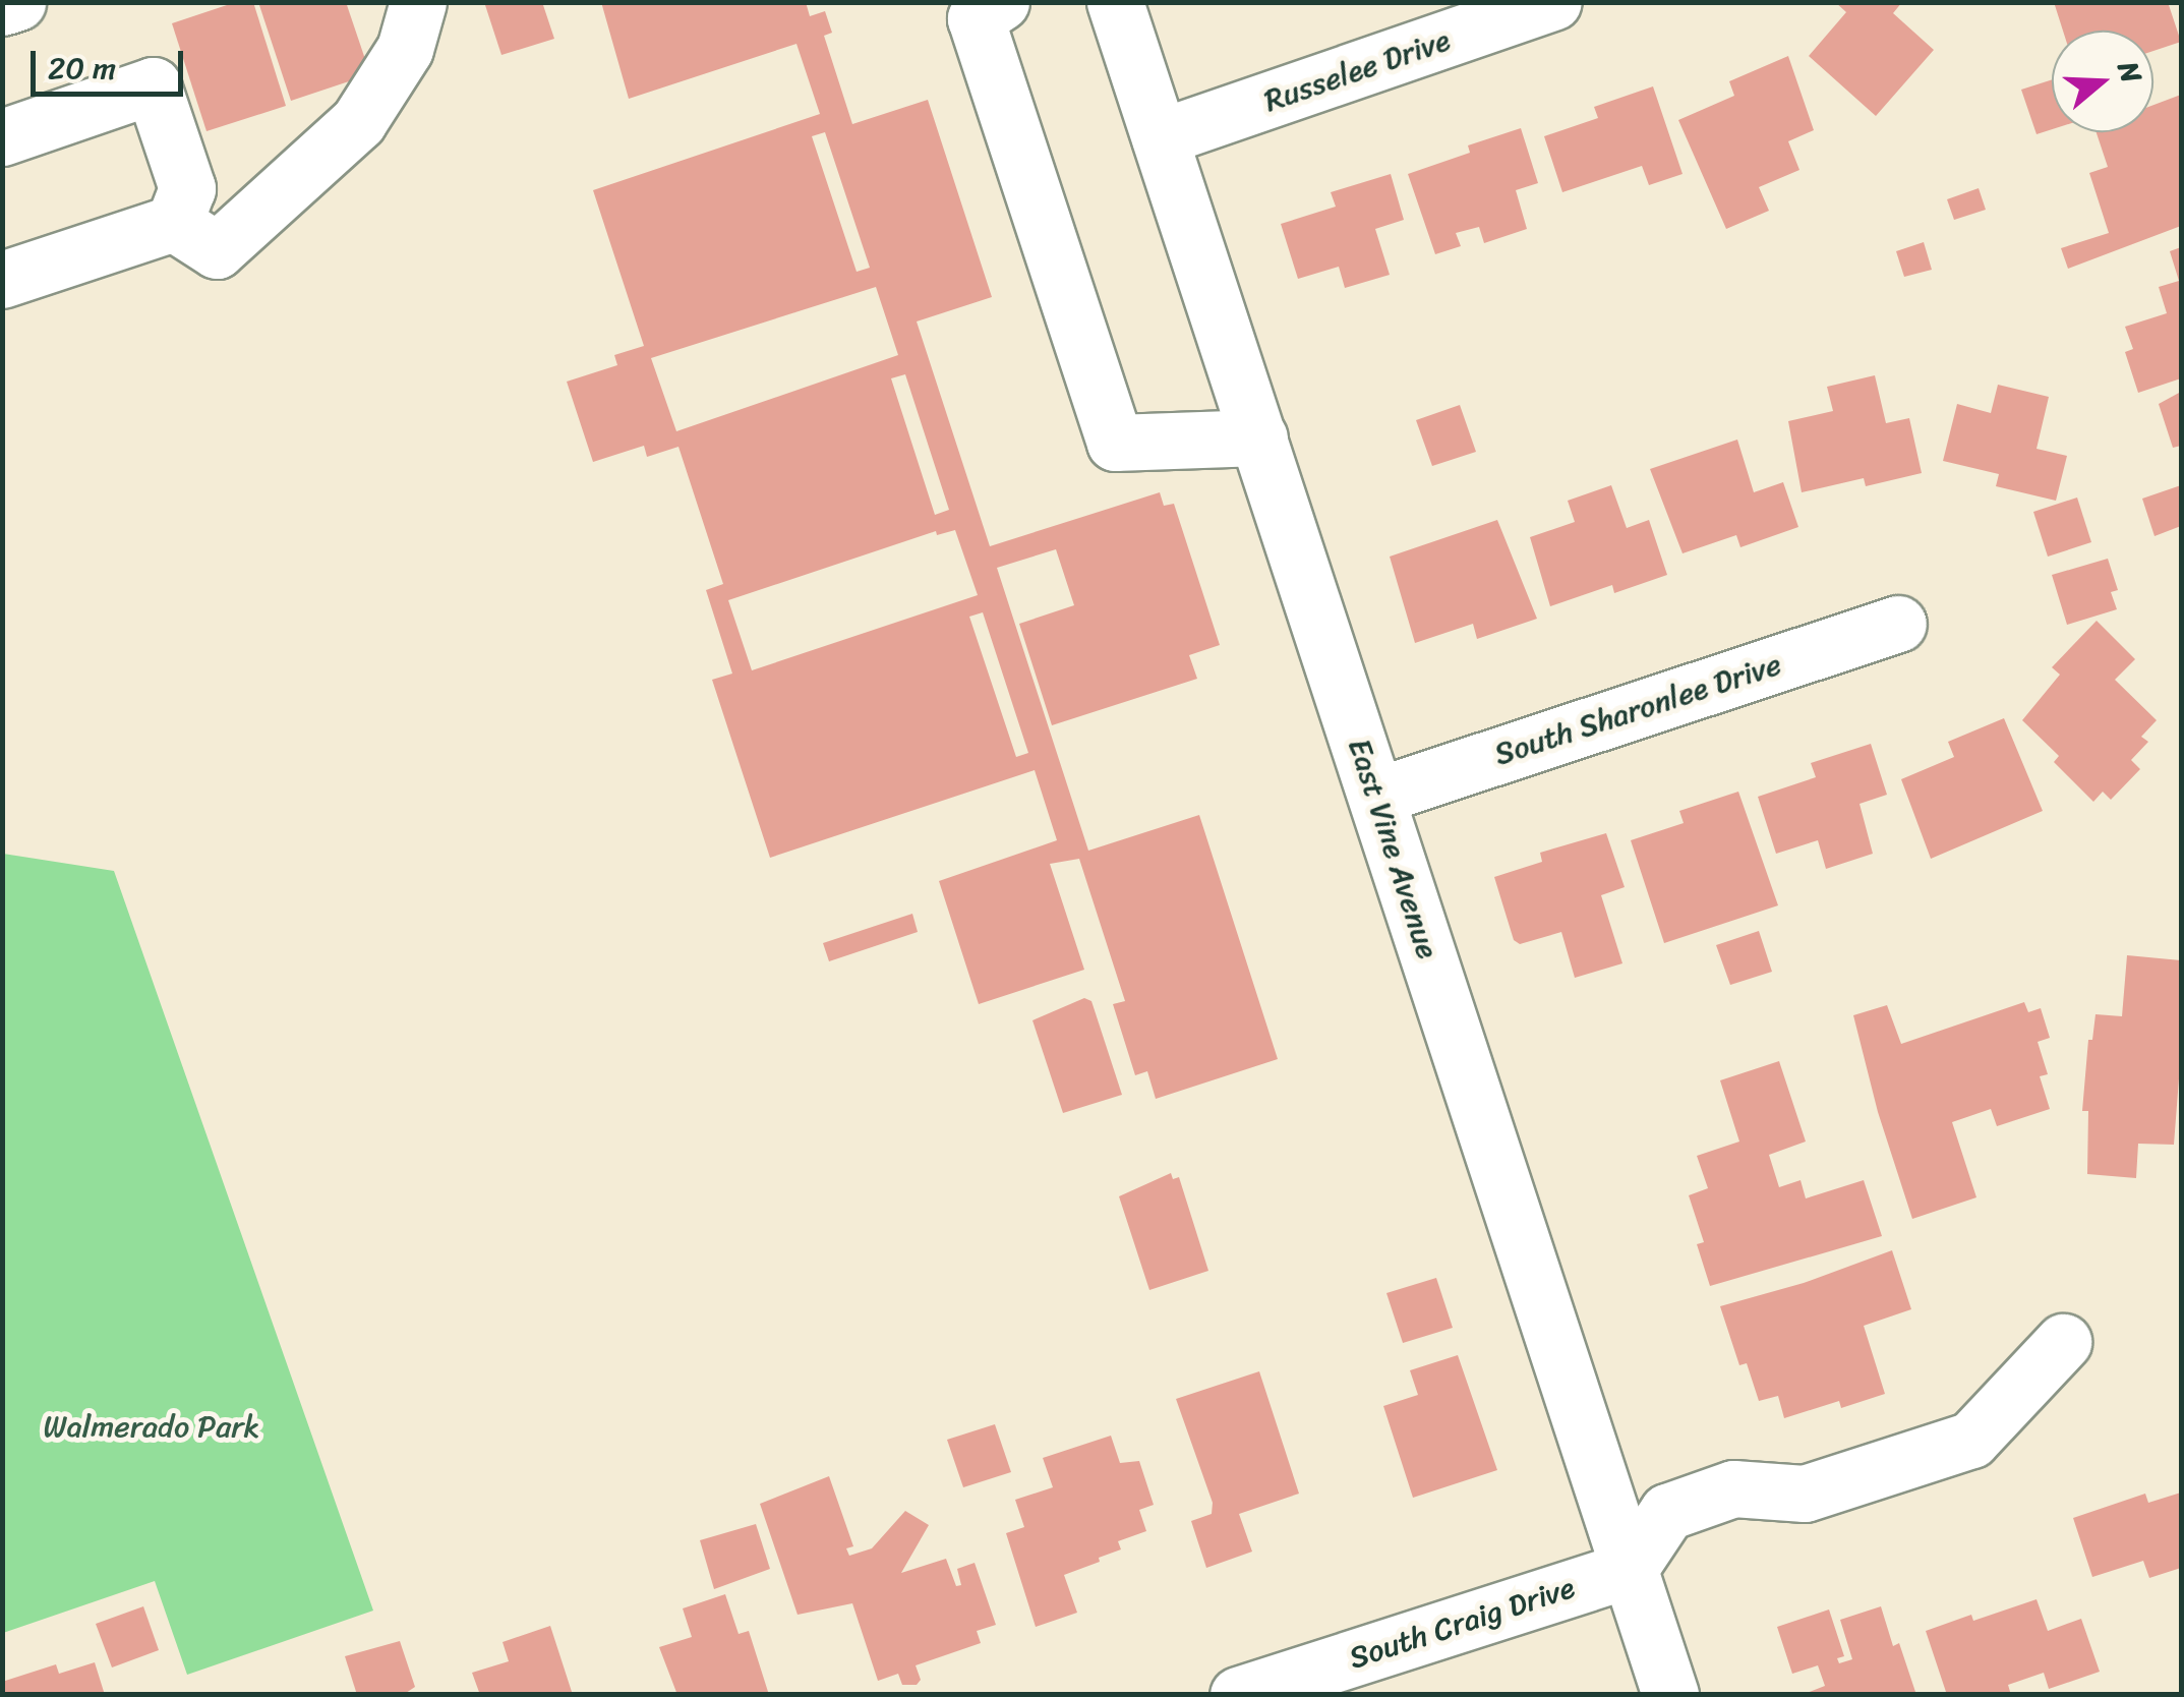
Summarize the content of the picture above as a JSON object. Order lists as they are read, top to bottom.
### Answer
{
  "streets": {
    "street": [
      "Russelee Drive",
      "South Sharonlee Drive",
      "East Vine Avenue",
      "South Craig Drive"
    ]
  },
  "crossings": [
    ["Russelee Drive", "East Vine Avenue"],
    ["South Sharonlee Drive", "East Vine Avenue"],
    ["East Vine Avenue", "South Craig Drive"]
  ],
  "parks": ["Walmerado Park"],
  "scale_bar": "20 m",
  "north": "right"
}
